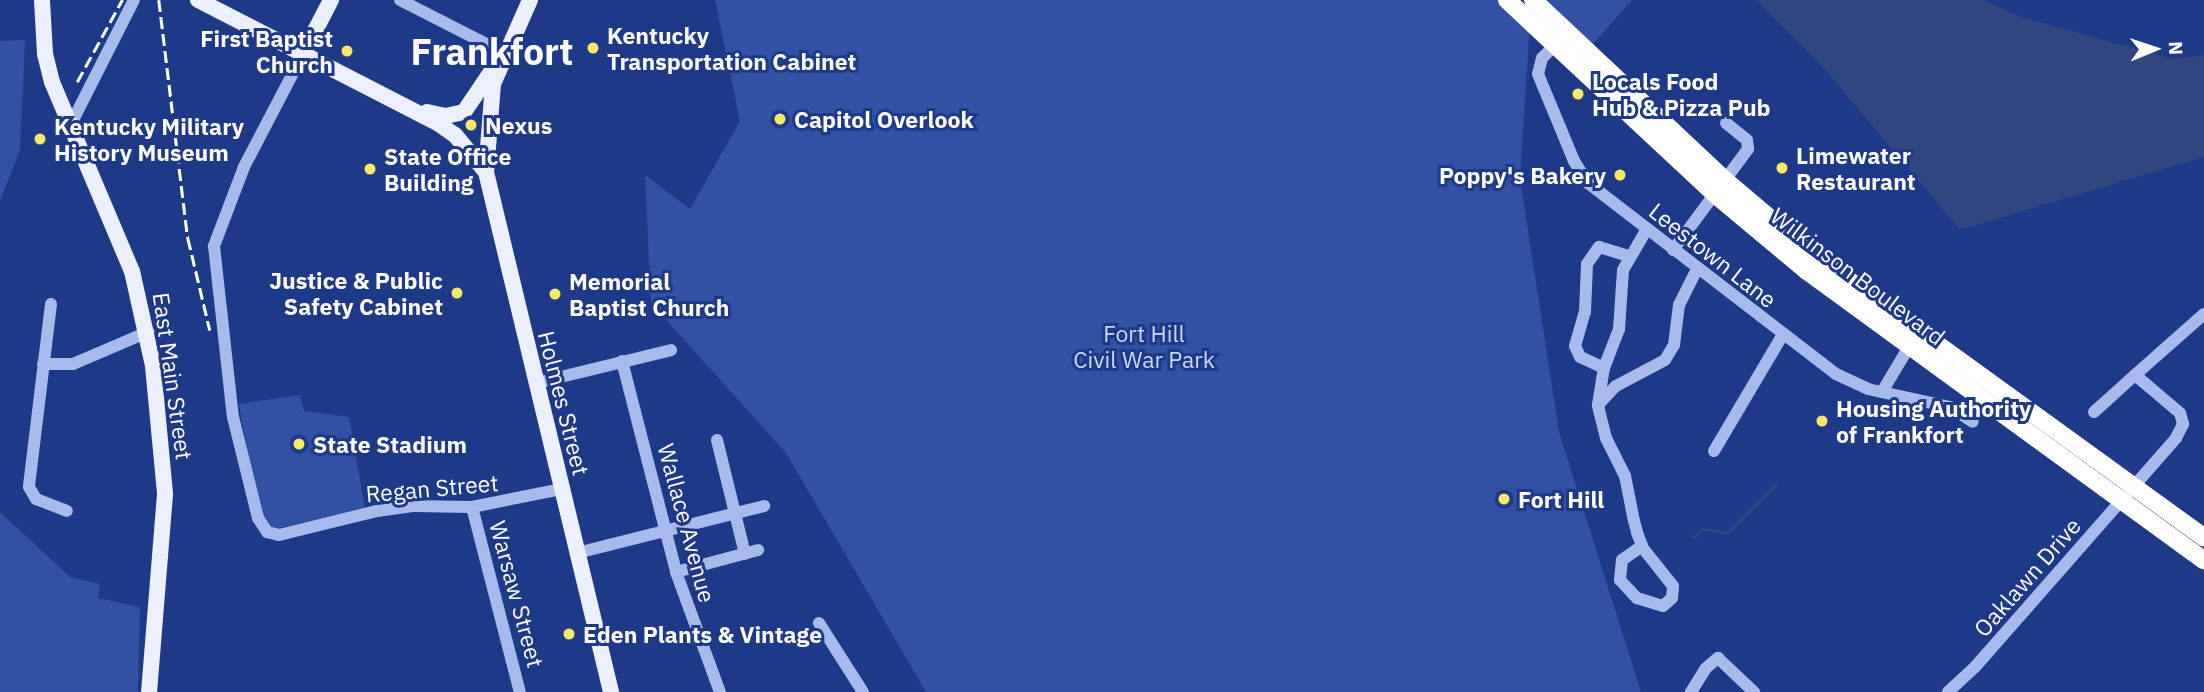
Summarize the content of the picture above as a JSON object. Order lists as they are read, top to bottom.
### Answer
{
  "streets": {
    "highway": ["Wilkinson Boulevard"],
    "main road": ["East Main Street", "Holmes Street"],
    "street": [
      "Leestown Lane",
      "Regan Street",
      "Wallace Avenue",
      "Oaklawn Drive",
      "Warsaw Street"
    ]
  },
  "crossings": [
    ["Leestown Lane", "Wilkinson Boulevard"],
    ["Wilkinson Boulevard", "Oaklawn Drive"],
    ["Holmes Street", "Regan Street"],
    ["Regan Street", "Warsaw Street"]
  ],
  "districts": ["Frankfort"],
  "parks": ["Fort Hill Civil War Park"],
  "places": [
    "Kentucky Transportation Cabinet",
    "First Baptist Church",
    "Locals Food Hub & Pizza Pub",
    "Capitol Overlook",
    "Nexus",
    "Kentucky Military History Museum",
    "Limewater Restaurant",
    "State Office Building",
    "Poppy's Bakery",
    "Justice & Public Safety Cabinet",
    "Memorial Baptist Church",
    "Housing Authority of Frankfort",
    "State Stadium",
    "Fort Hill",
    "Eden Plants & Vintage"
  ],
  "north": "right"
}
